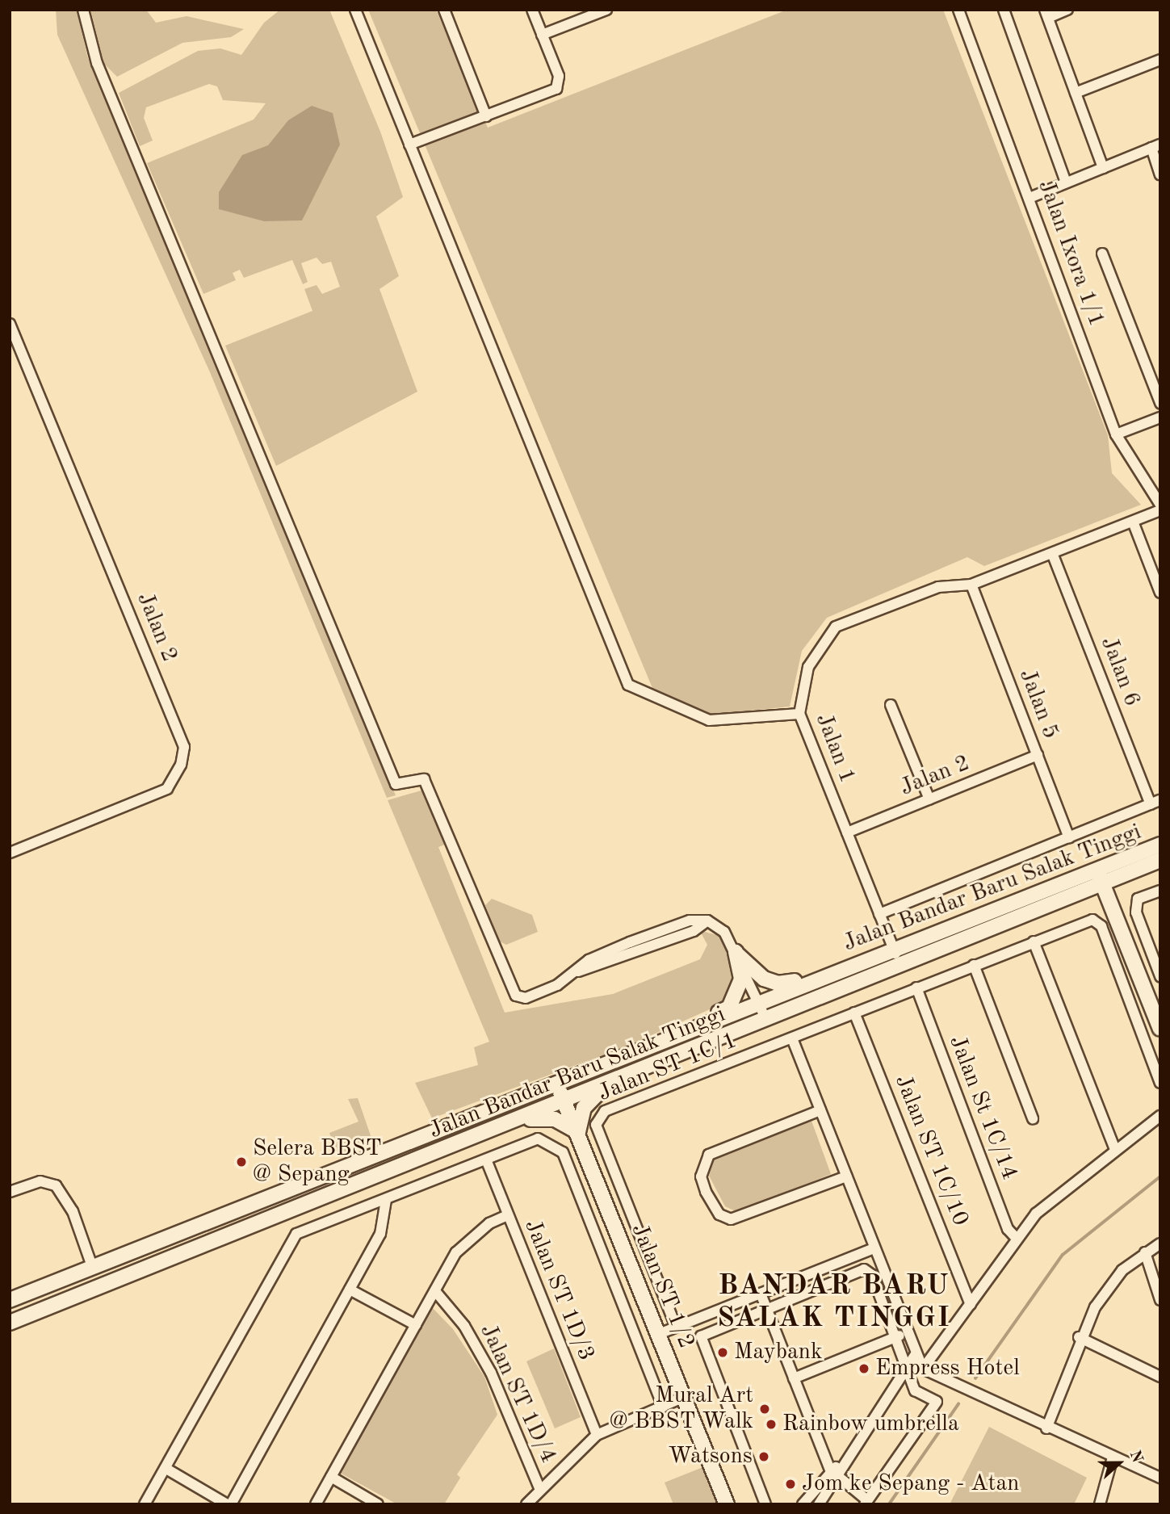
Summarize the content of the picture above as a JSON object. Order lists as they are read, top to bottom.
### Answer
{
  "streets": {
    "main road": ["Jalan Bandar Baru Salak Tinggi", "Jalan ST 1/2"],
    "street": [
      "Jalan Ixora 1/1",
      "Jalan 2",
      "Jalan 6",
      "Jalan 5",
      "Jalan 1",
      "Jalan ST 1C/1",
      "Jalan St 1C/14",
      "Jalan ST 1C/10",
      "Jalan ST 1D/3",
      "Jalan ST 1D/4"
    ]
  },
  "crossings": [
    ["Jalan 2", "Jalan 5"],
    ["Jalan 2", "Jalan 1"],
    ["Jalan 6", "Jalan 1"],
    ["Jalan 5", "Jalan 1"],
    ["Jalan 1", "Jalan Bandar Baru Salak Tinggi"],
    ["Jalan Bandar Baru Salak Tinggi", "Jalan ST 1/2"],
    ["Jalan ST 1C/1", "Jalan St 1C/14"],
    ["Jalan ST 1C/1", "Jalan ST 1C/10"]
  ],
  "districts": ["BANDAR BARU SALAK TINGGI"],
  "places": [
    "Selera BBST @ Sepang",
    "Maybank",
    "Empress Hotel",
    "Mural Art @ BBST Walk",
    "Rainbow umbrella",
    "Watsons",
    "Jom ke Sepang - Atan"
  ],
  "north": "right"
}
